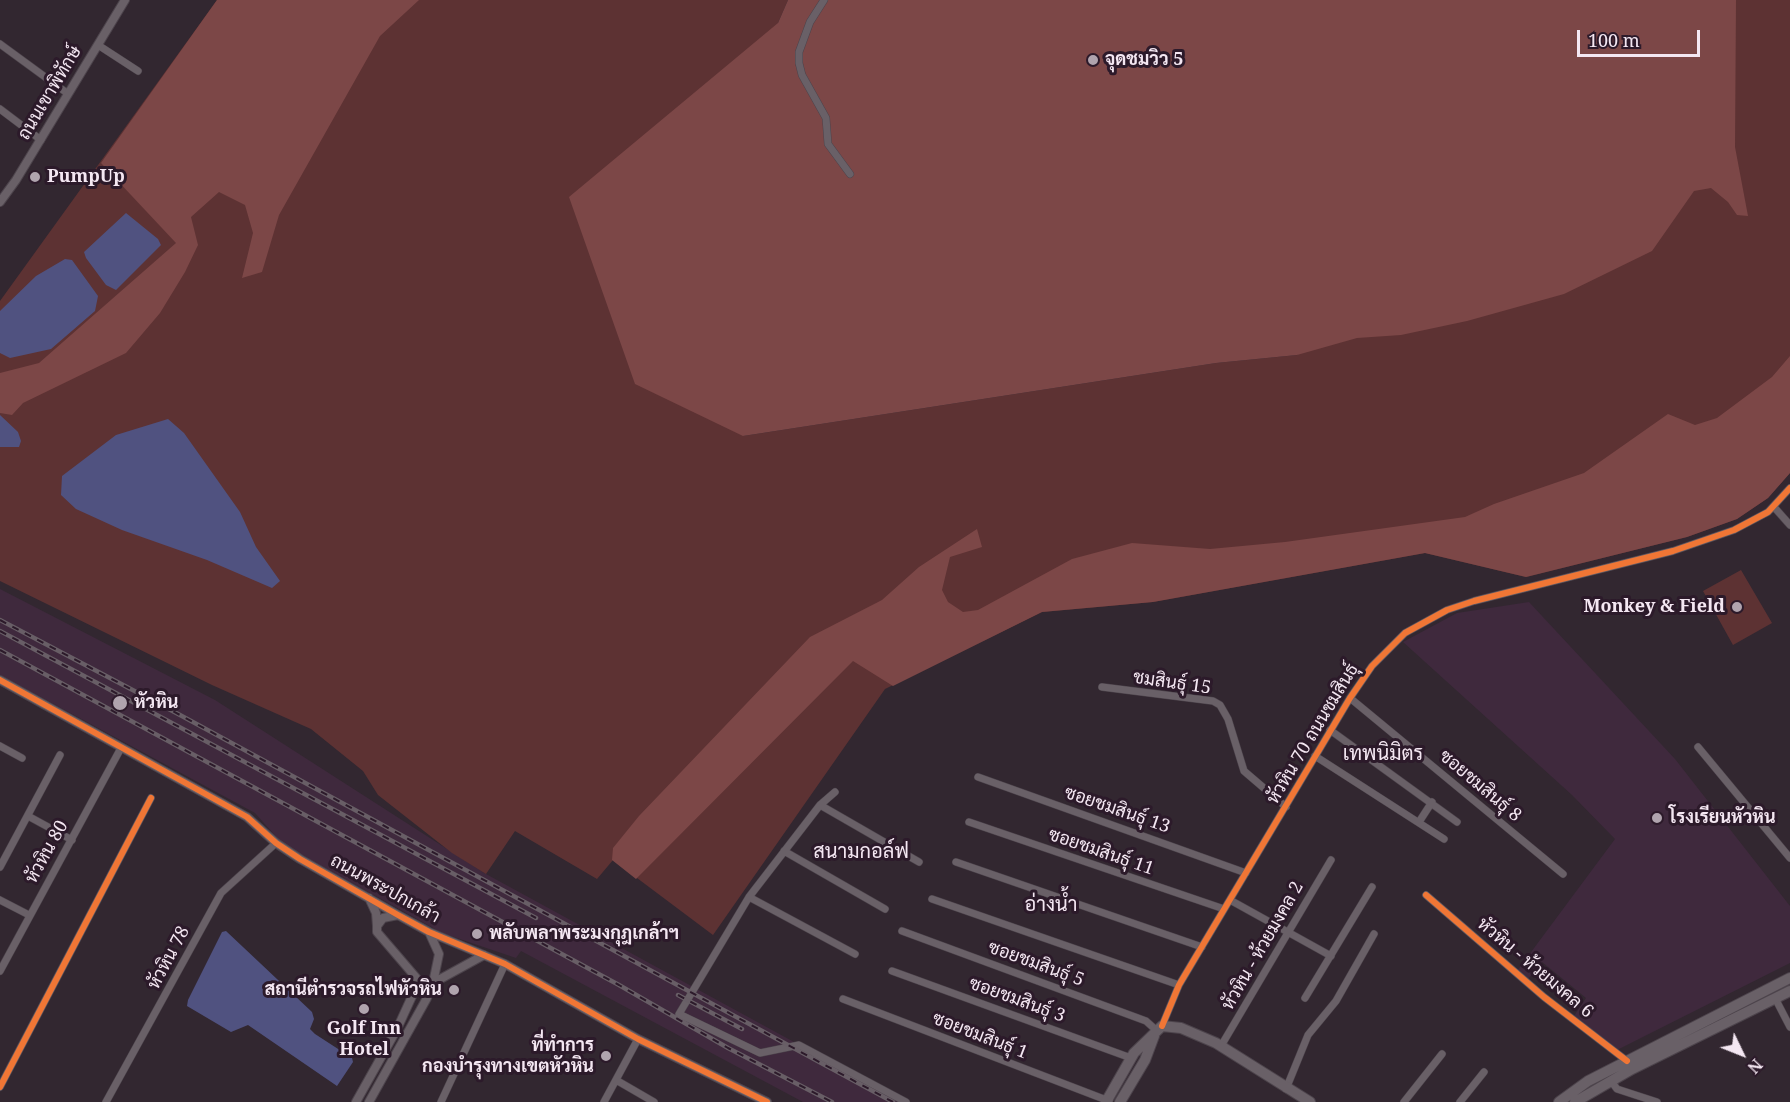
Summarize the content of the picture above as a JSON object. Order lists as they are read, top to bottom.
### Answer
{
  "streets": {
    "main road": ["หัวหิน 70 ถนนชมสินธุ์"],
    "street": [
      "ถนนเขาพิทักษ์",
      "ชมสินธุ์ 15",
      "ซอยชมสินธุ์ 8",
      "ซอยชมสินธุ์ 13",
      "หัวหิน 80",
      "ซอยชมสินธุ์ 11",
      "ถนนพระปกเกล้า",
      "หัวหิน - ห้วยมงคล 2",
      "หัวหิน 78",
      "ซอยชมสินธุ์ 5",
      "หัวหิน - ห้วยมงคล 6",
      "ซอยชมสินธุ์ 3",
      "ซอยชมสินธุ์ 1"
    ]
  },
  "crossings": [
    ["ชมสินธุ์ 15", "หัวหิน 70 ถนนชมสินธุ์"],
    ["หัวหิน 70 ถนนชมสินธุ์", "ซอยชมสินธุ์ 8"],
    ["หัวหิน 70 ถนนชมสินธุ์", "ซอยชมสินธุ์ 13"],
    ["หัวหิน 70 ถนนชมสินธุ์", "ซอยชมสินธุ์ 11"],
    ["หัวหิน 70 ถนนชมสินธุ์", "ซอยชมสินธุ์ 5"],
    ["หัวหิน 70 ถนนชมสินธุ์", "ซอยชมสินธุ์ 3"],
    ["หัวหิน 70 ถนนชมสินธุ์", "ซอยชมสินธุ์ 1"],
    ["หัวหิน 80", "ถนนพระปกเกล้า"],
    ["ถนนพระปกเกล้า", "หัวหิน 78"]
  ],
  "districts": ["เทพนิมิตร", "สนามกอล์ฟ", "อ่างน้ำ"],
  "places": [
    "จุดชมวิว 5",
    "PumpUp",
    "Monkey & Field",
    "หัวหิน",
    "โรงเรียนหัวหิน",
    "พลับพลาพระมงกุฎเกล้าฯ",
    "สถานีตำรวจรถไฟหัวหิน",
    "Golf Inn Hotel",
    "ที่ทำการ กองบำรุงทางเขตหัวหิน"
  ],
  "scale_bar": "100 m",
  "north": "bottom right"
}
